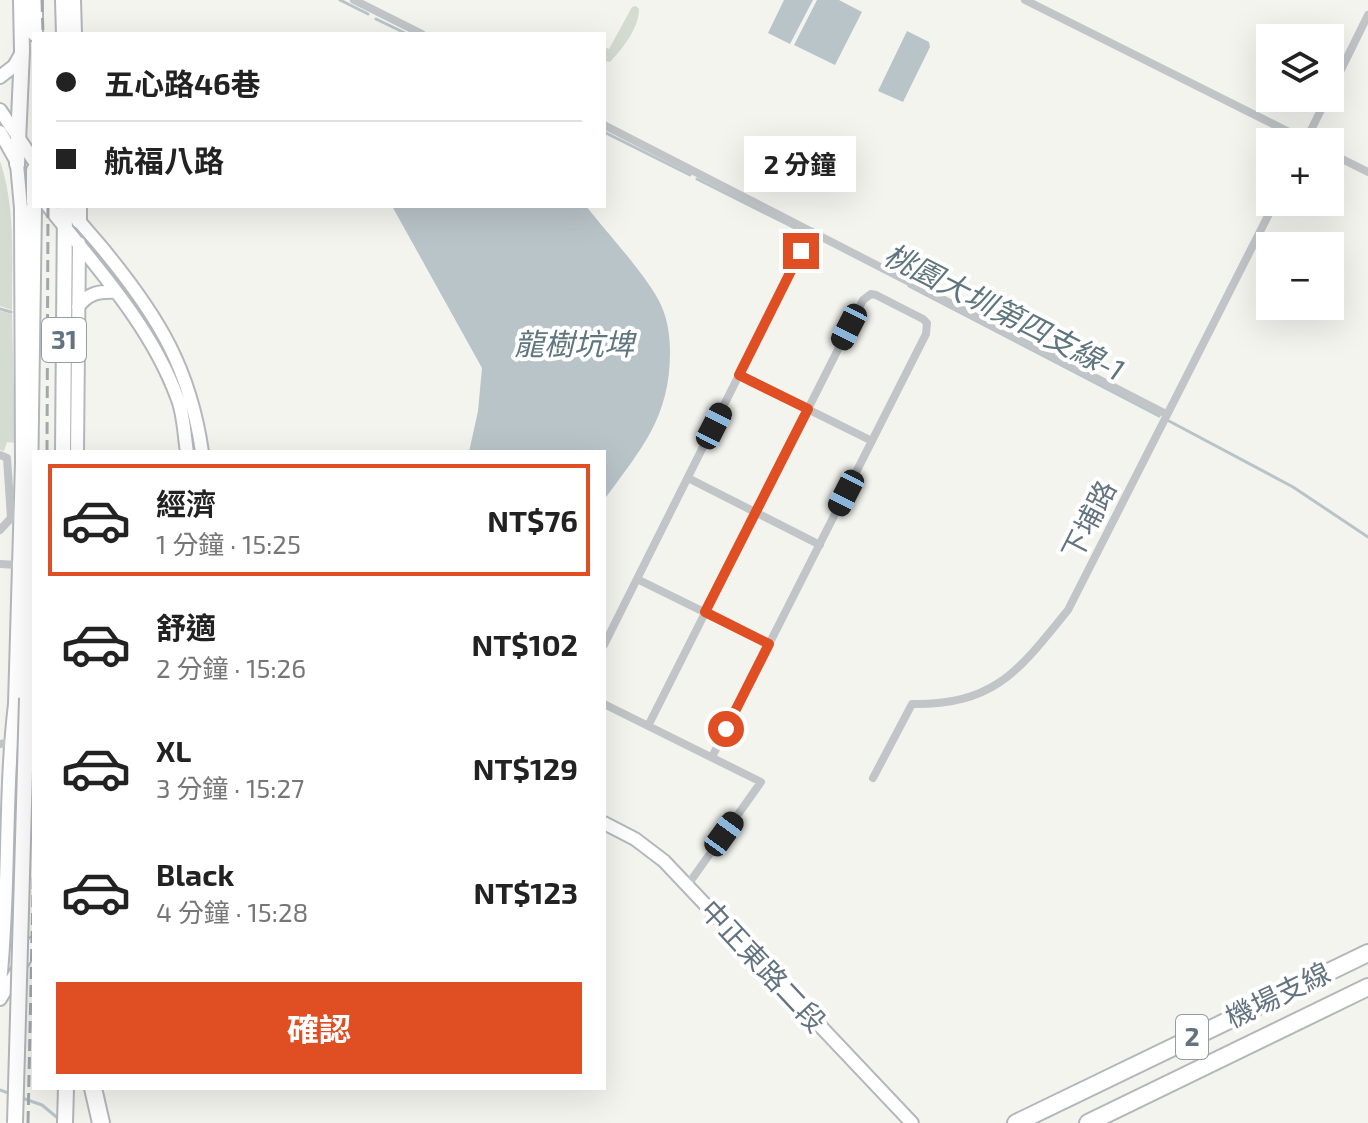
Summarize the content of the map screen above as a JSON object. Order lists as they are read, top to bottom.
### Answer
{
  "streets": {
    "highway": ["機場支線", "2"],
    "main road": ["31", "中正東路二段"],
    "street": ["下埔路"]
  },
  "water": ["桃園大圳第四支線-1", "龍樹坑埤"],
  "page": {
    "map_buttons": ["+", "−"],
    "banner": ["五心路46巷", "航福八路"],
    "bubble": "2 分鐘",
    "list": [
      {
        "name": "經濟",
        "note": "1 分鐘 · 15:25",
        "value": "NT$76"
      },
      {
        "name": "舒適",
        "note": "2 分鐘 · 15:26",
        "value": "NT$102"
      },
      {
        "name": "XL",
        "note": "3 分鐘 · 15:27",
        "value": "NT$129"
      },
      {
        "name": "Black",
        "note": "4 分鐘 · 15:28",
        "value": "NT$123"
      }
    ],
    "buttons": "確認"
  }
}
